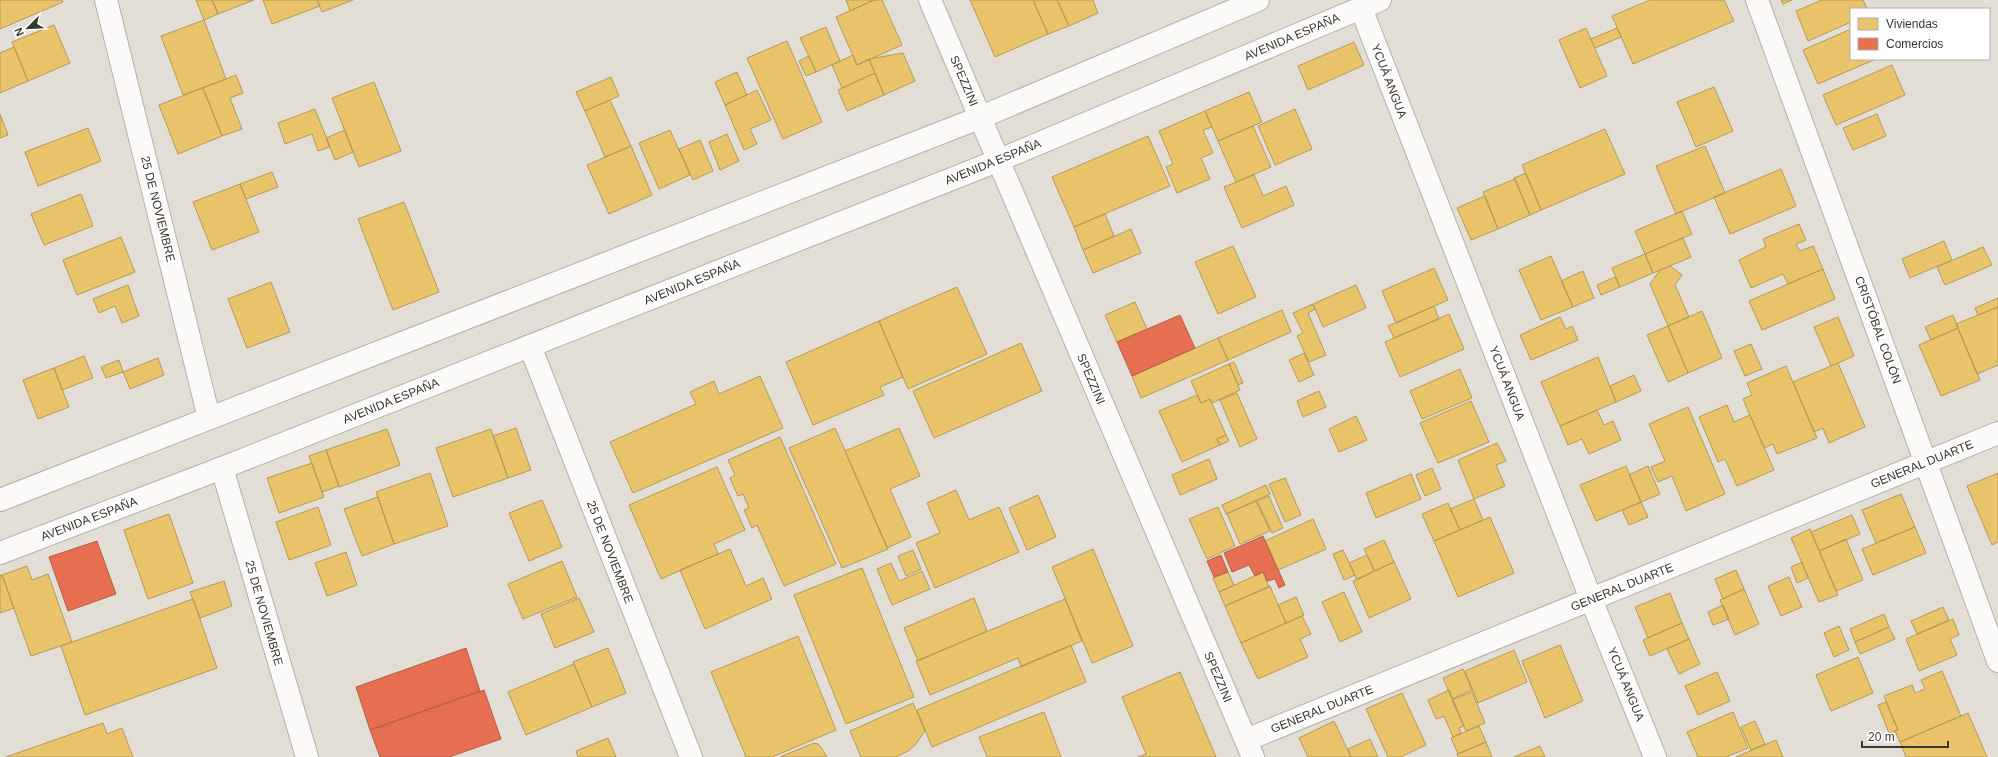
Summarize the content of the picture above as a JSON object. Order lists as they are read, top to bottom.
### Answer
{
  "streets": {
    "street": [
      "AVENIDA ESPAÑA",
      "SPEZZINI",
      "YCUÁ ANGUA",
      "25 DE NOVIEMBRE",
      "CRISTÓBAL COLÓN",
      "GENERAL DUARTE"
    ]
  },
  "crossings": [
    ["AVENIDA ESPAÑA", "SPEZZINI"],
    ["AVENIDA ESPAÑA", "YCUÁ ANGUA"],
    ["AVENIDA ESPAÑA", "25 DE NOVIEMBRE"],
    ["SPEZZINI", "GENERAL DUARTE"],
    ["YCUÁ ANGUA", "GENERAL DUARTE"],
    ["CRISTÓBAL COLÓN", "GENERAL DUARTE"]
  ],
  "legend": ["Viviendas", "Comercios"],
  "scale_bar": "20 m",
  "north": "bottom left"
}
